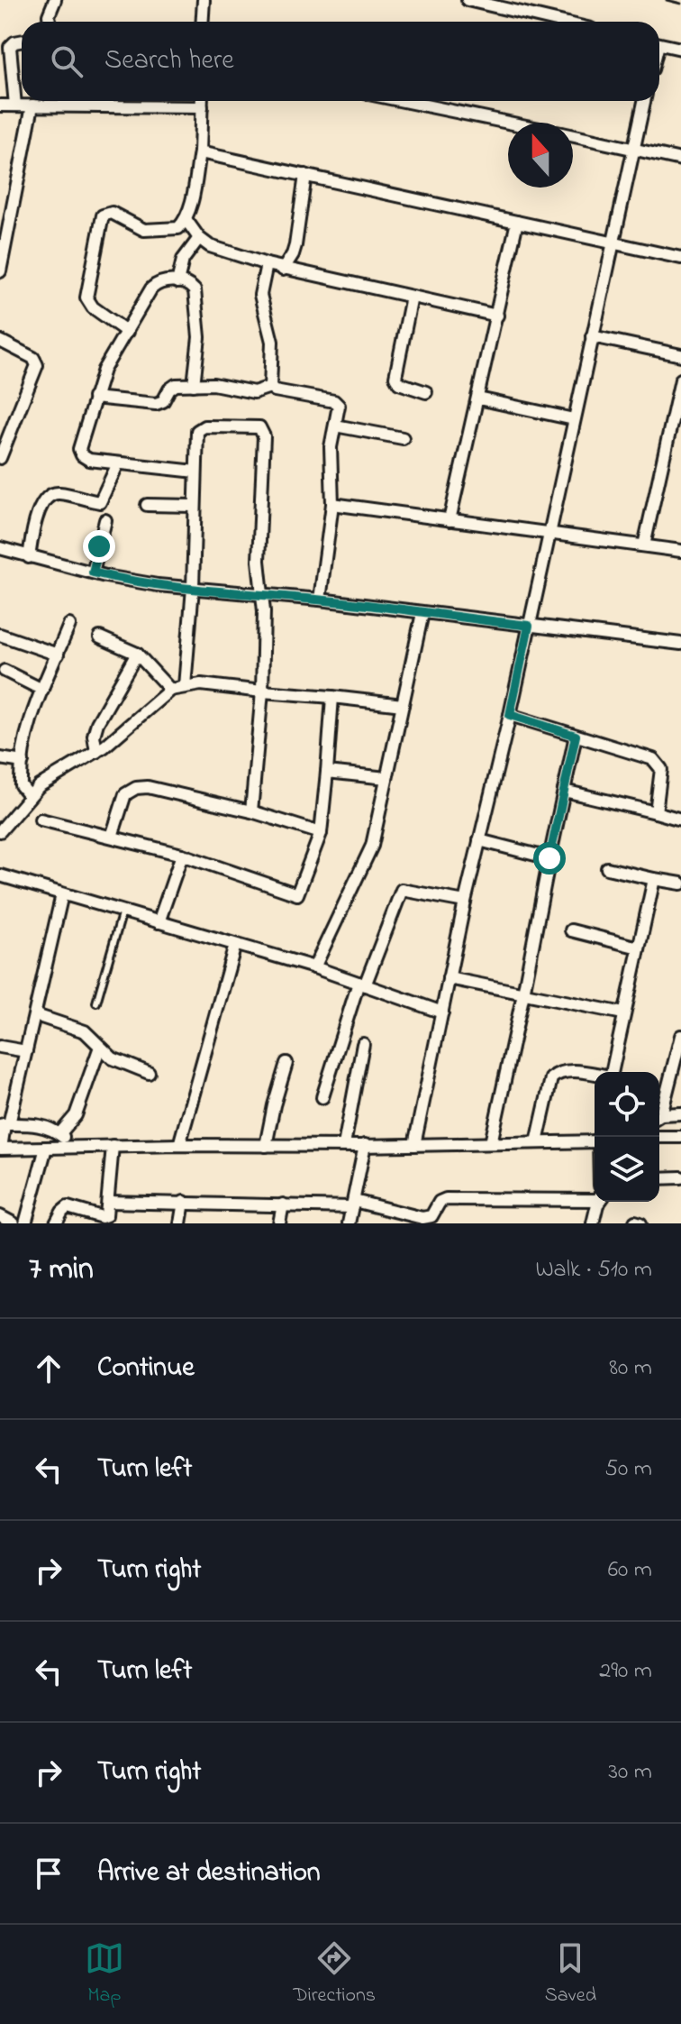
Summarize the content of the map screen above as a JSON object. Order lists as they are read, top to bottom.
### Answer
{
  "north": "top",
  "page": {
    "search": "Search here",
    "heading": ["7 min", "Walk · 510 m"],
    "list": [
      ["Continue", "80 m"],
      ["Turn left", "50 m"],
      ["Turn right", "60 m"],
      ["Turn left", "290 m"],
      ["Turn right", "30 m"],
      "Arrive at destination"
    ],
    "nav": ["Map", "Directions", "Saved"]
  }
}
